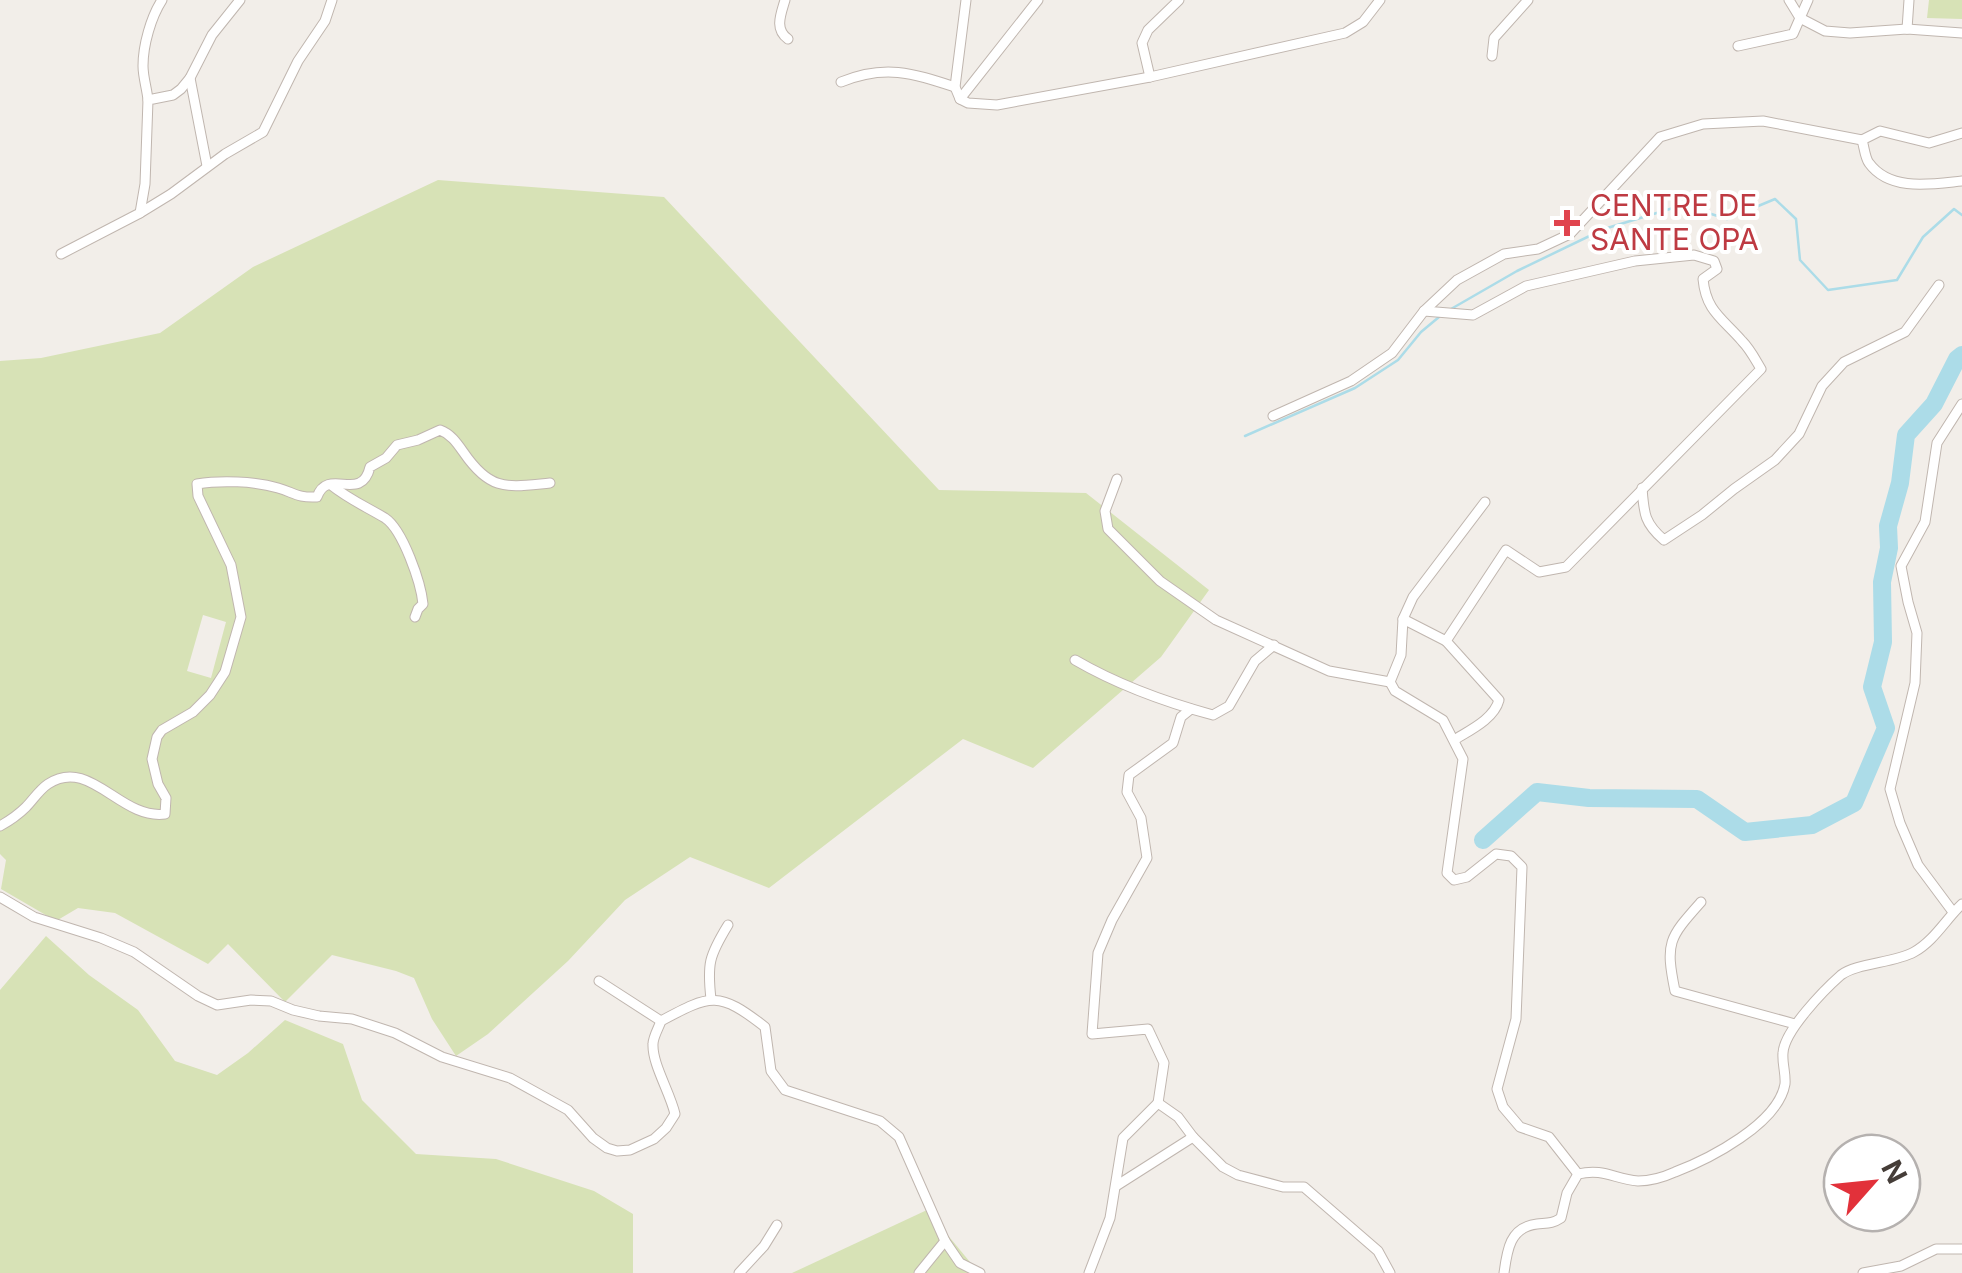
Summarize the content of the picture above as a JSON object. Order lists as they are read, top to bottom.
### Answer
{
  "places": {
    "health": ["CENTRE DE SANTE OPA"]
  },
  "north": "top right"
}
